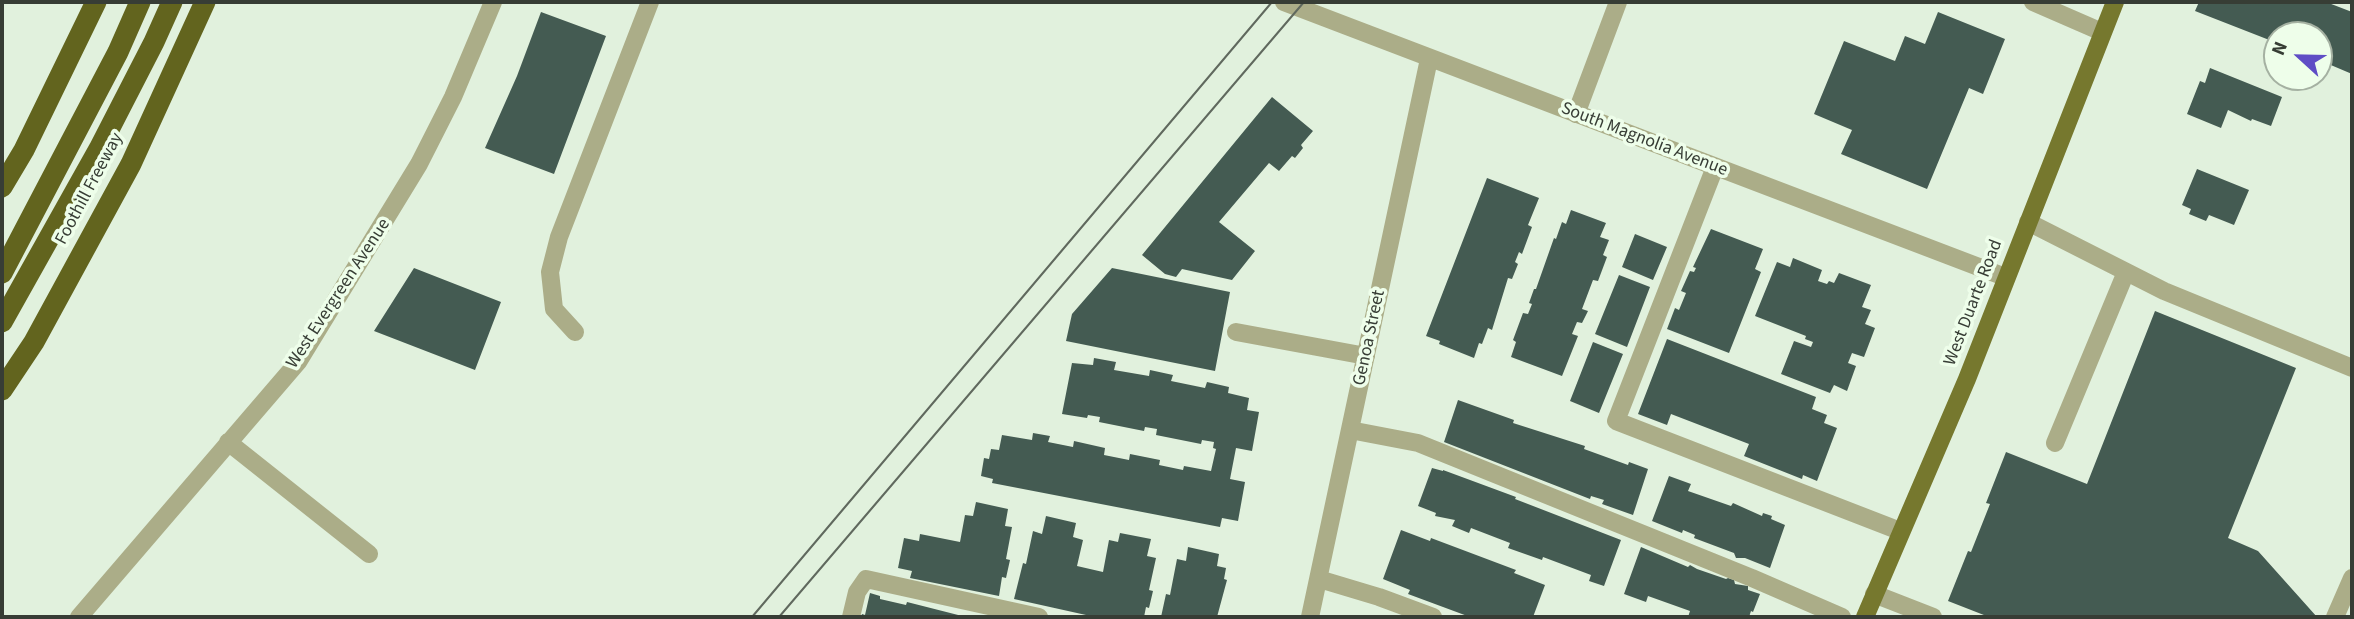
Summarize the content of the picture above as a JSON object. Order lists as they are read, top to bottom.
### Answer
{
  "streets": {
    "highway": ["Foothill Freeway"],
    "main road": ["West Duarte Road"],
    "street": ["South Magnolia Avenue", "West Evergreen Avenue", "Genoa Street"]
  },
  "crossings": [
    ["South Magnolia Avenue", "West Duarte Road"],
    ["South Magnolia Avenue", "Genoa Street"]
  ],
  "north": "left"
}
